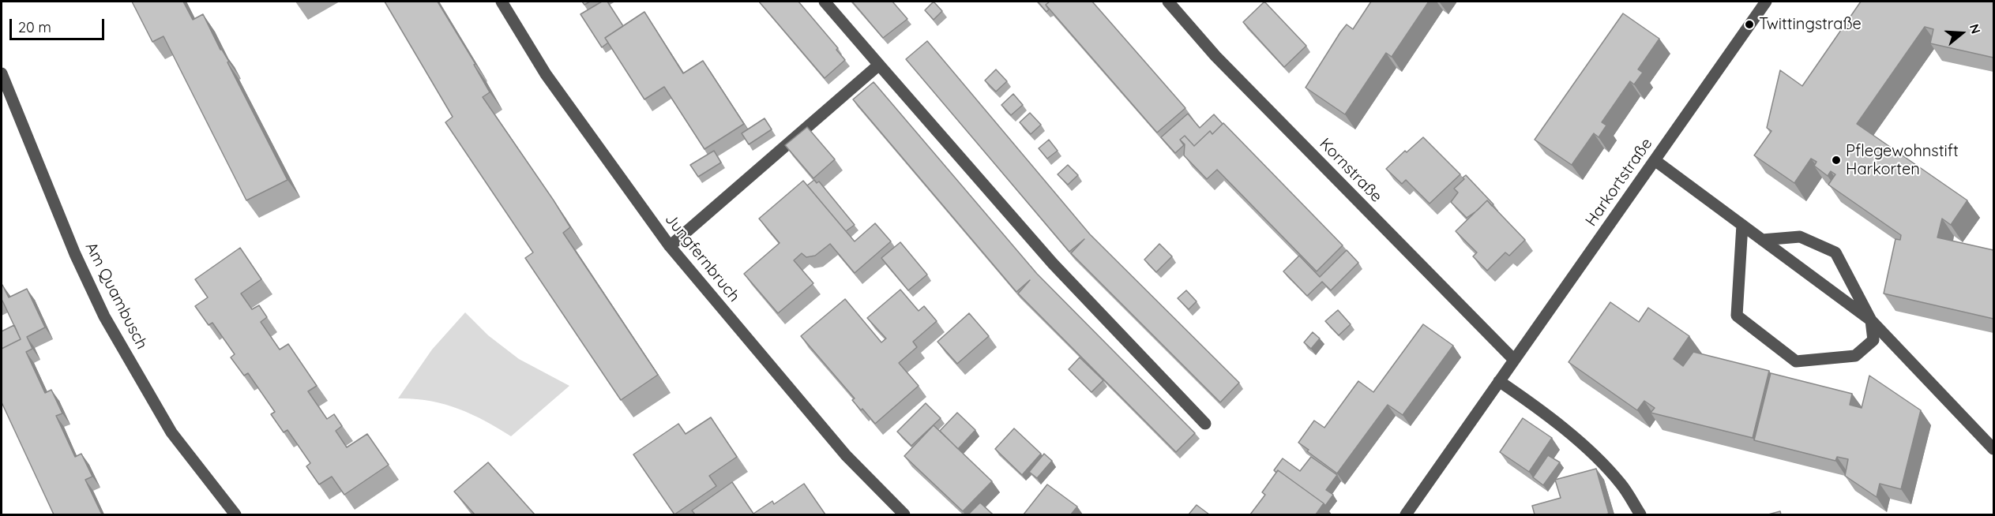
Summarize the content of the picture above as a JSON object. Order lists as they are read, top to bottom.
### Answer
{
  "streets": {
    "street": [
      "Kornstraße",
      "Harkortstraße",
      "Jungfernbruch",
      "Am Quambusch"
    ]
  },
  "crossings": [
    ["Kornstraße", "Harkortstraße"]
  ],
  "places": ["Twittingstraße", "Pflegewohnstift Harkorten"],
  "scale_bar": "20 m",
  "north": "right"
}
